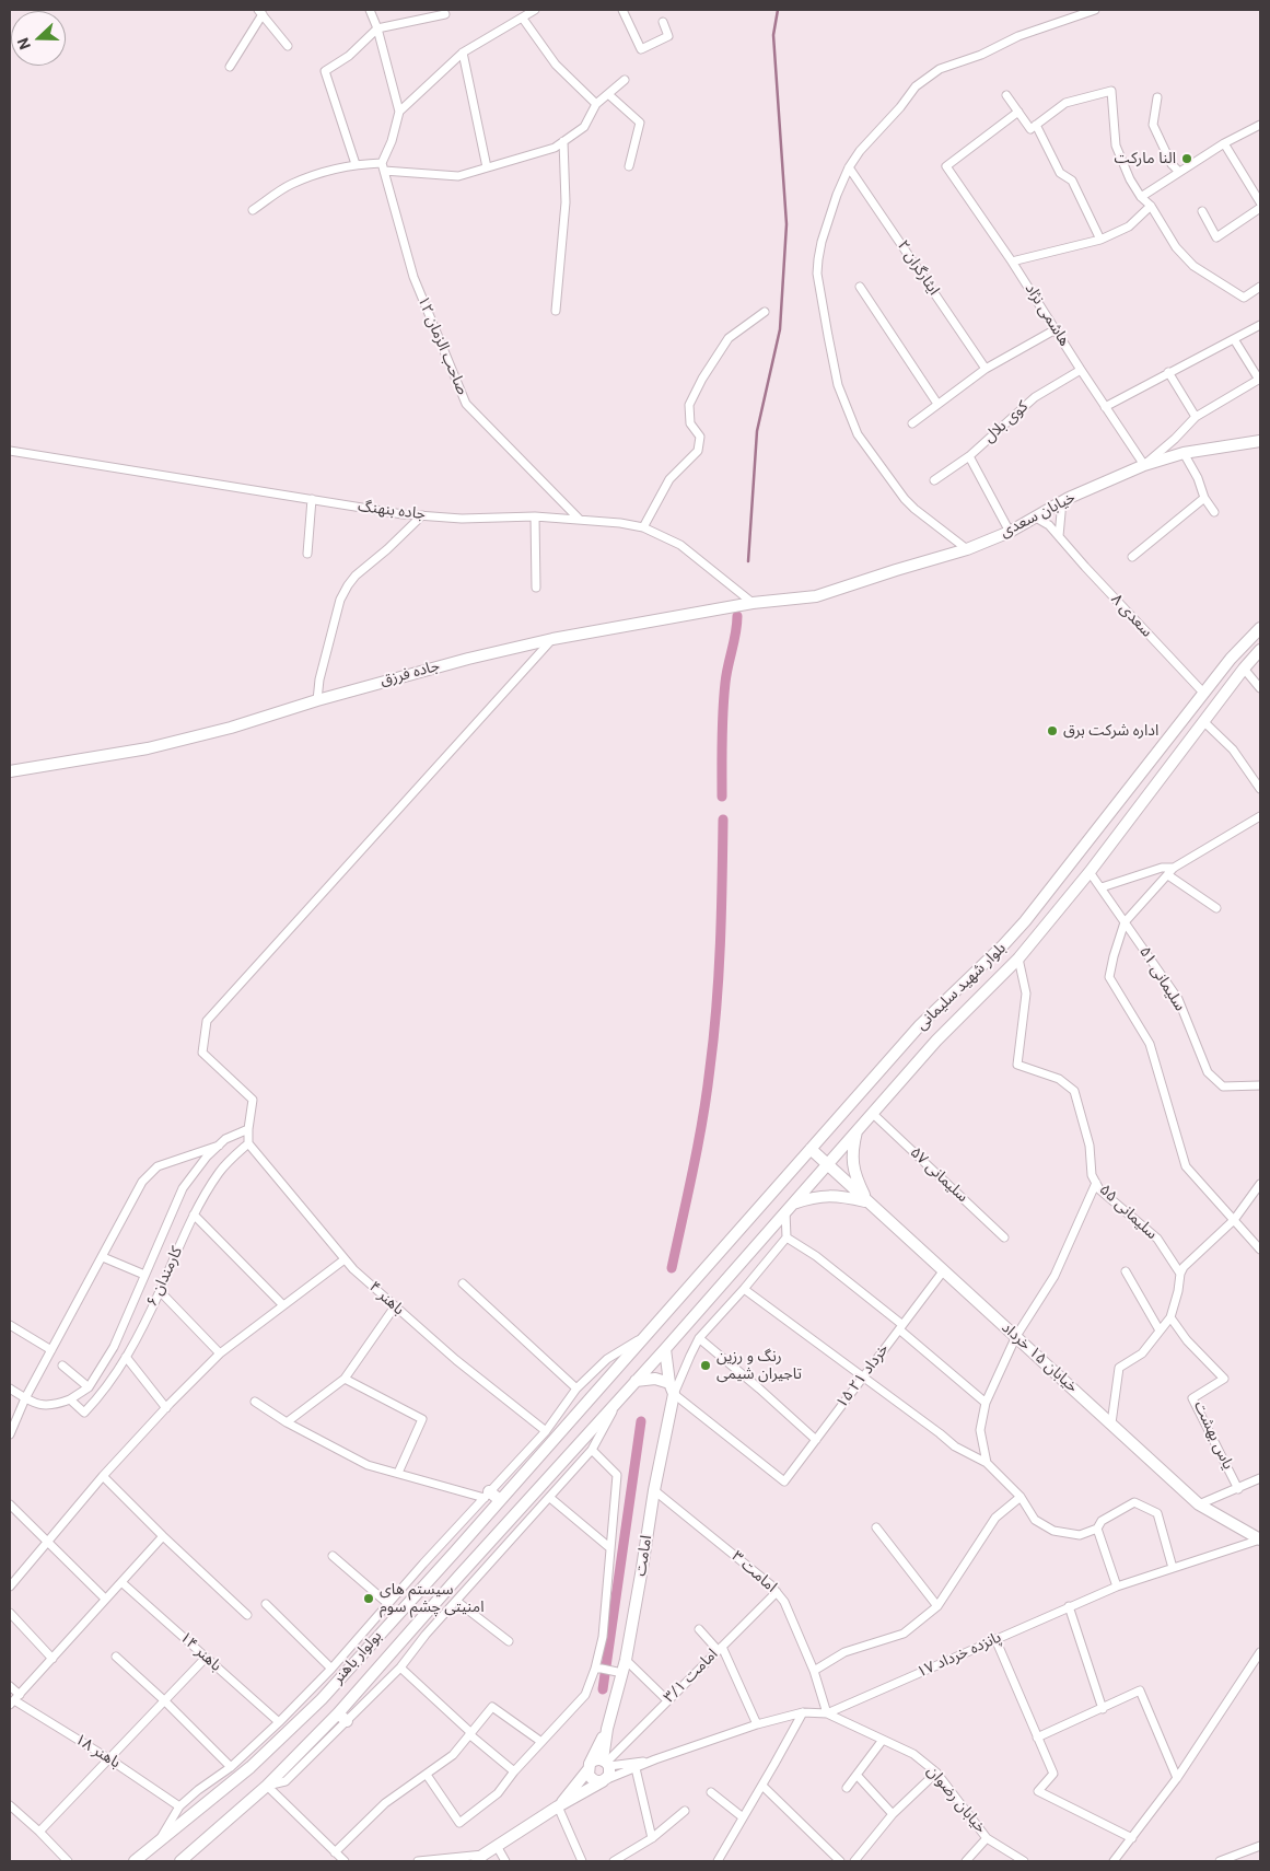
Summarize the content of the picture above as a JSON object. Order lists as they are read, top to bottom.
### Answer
{
  "streets": {
    "main road": [
      "خیابان سعدی",
      "جاده فرزق",
      "بلوار شهید سلیمانی",
      "خیابان ۱۵ خرداد",
      "امامت",
      "بولوار باهنر"
    ],
    "street": [
      "ایثارگران ۲",
      "هاشمی نژاد",
      "صاحب الزمان ۱۲",
      "کوی بلال",
      "جاده بنهنگ",
      "سعدی ۸",
      "سلیمانی ۵۱",
      "سلیمانی ۵۷",
      "سلیمانی ۵۵",
      "کارمندان ۶",
      "باهنر ۴",
      "۱۵ خرداد ۲١",
      "یاس بهشت",
      "امامت ۳",
      "باهنر ۱۴",
      "پانزده خرداد ۱۷",
      "امامت ۳/۱",
      "باهنر ۱۸",
      "خیابان رضوان"
    ]
  },
  "crossings": [
    ["هاشمی نژاد", "کوی بلال"],
    ["هاشمی نژاد", "خیابان سعدی"],
    ["صاحب الزمان ۱۲", "جاده بنهنگ"],
    ["جاده بنهنگ", "جاده فرزق"],
    ["خیابان سعدی", "سعدی ۸"],
    ["خیابان سعدی", "جاده فرزق"],
    ["سعدی ۸", "بلوار شهید سلیمانی"],
    ["سلیمانی ۵۱", "بلوار شهید سلیمانی"],
    ["بلوار شهید سلیمانی", "سلیمانی ۵۷"],
    ["بلوار شهید سلیمانی", "سلیمانی ۵۵"],
    ["بلوار شهید سلیمانی", "خیابان ۱۵ خرداد"],
    ["بلوار شهید سلیمانی", "بولوار باهنر"],
    ["کارمندان ۶", "باهنر ۴"],
    ["خیابان ۱۵ خرداد", "۱۵ خرداد ۲١"],
    ["خیابان ۱۵ خرداد", "پانزده خرداد ۱۷"],
    ["۱۵ خرداد ۲١", "امامت"],
    ["امامت", "امامت ۳"],
    ["امامت", "پانزده خرداد ۱۷"],
    ["امامت", "امامت ۳/۱"],
    ["امامت ۳", "پانزده خرداد ۱۷"],
    ["امامت ۳", "امامت ۳/۱"],
    ["امامت ۳", "خیابان رضوان"],
    ["پانزده خرداد ۱۷", "امامت ۳/۱"],
    ["پانزده خرداد ۱۷", "خیابان رضوان"]
  ],
  "places": [
    "النا مارکت",
    "اداره شرکت برق",
    "رنگ و رزین تاجیران شیمی",
    "سیستم های امنیتی چشم سوم"
  ],
  "north": "left"
}
